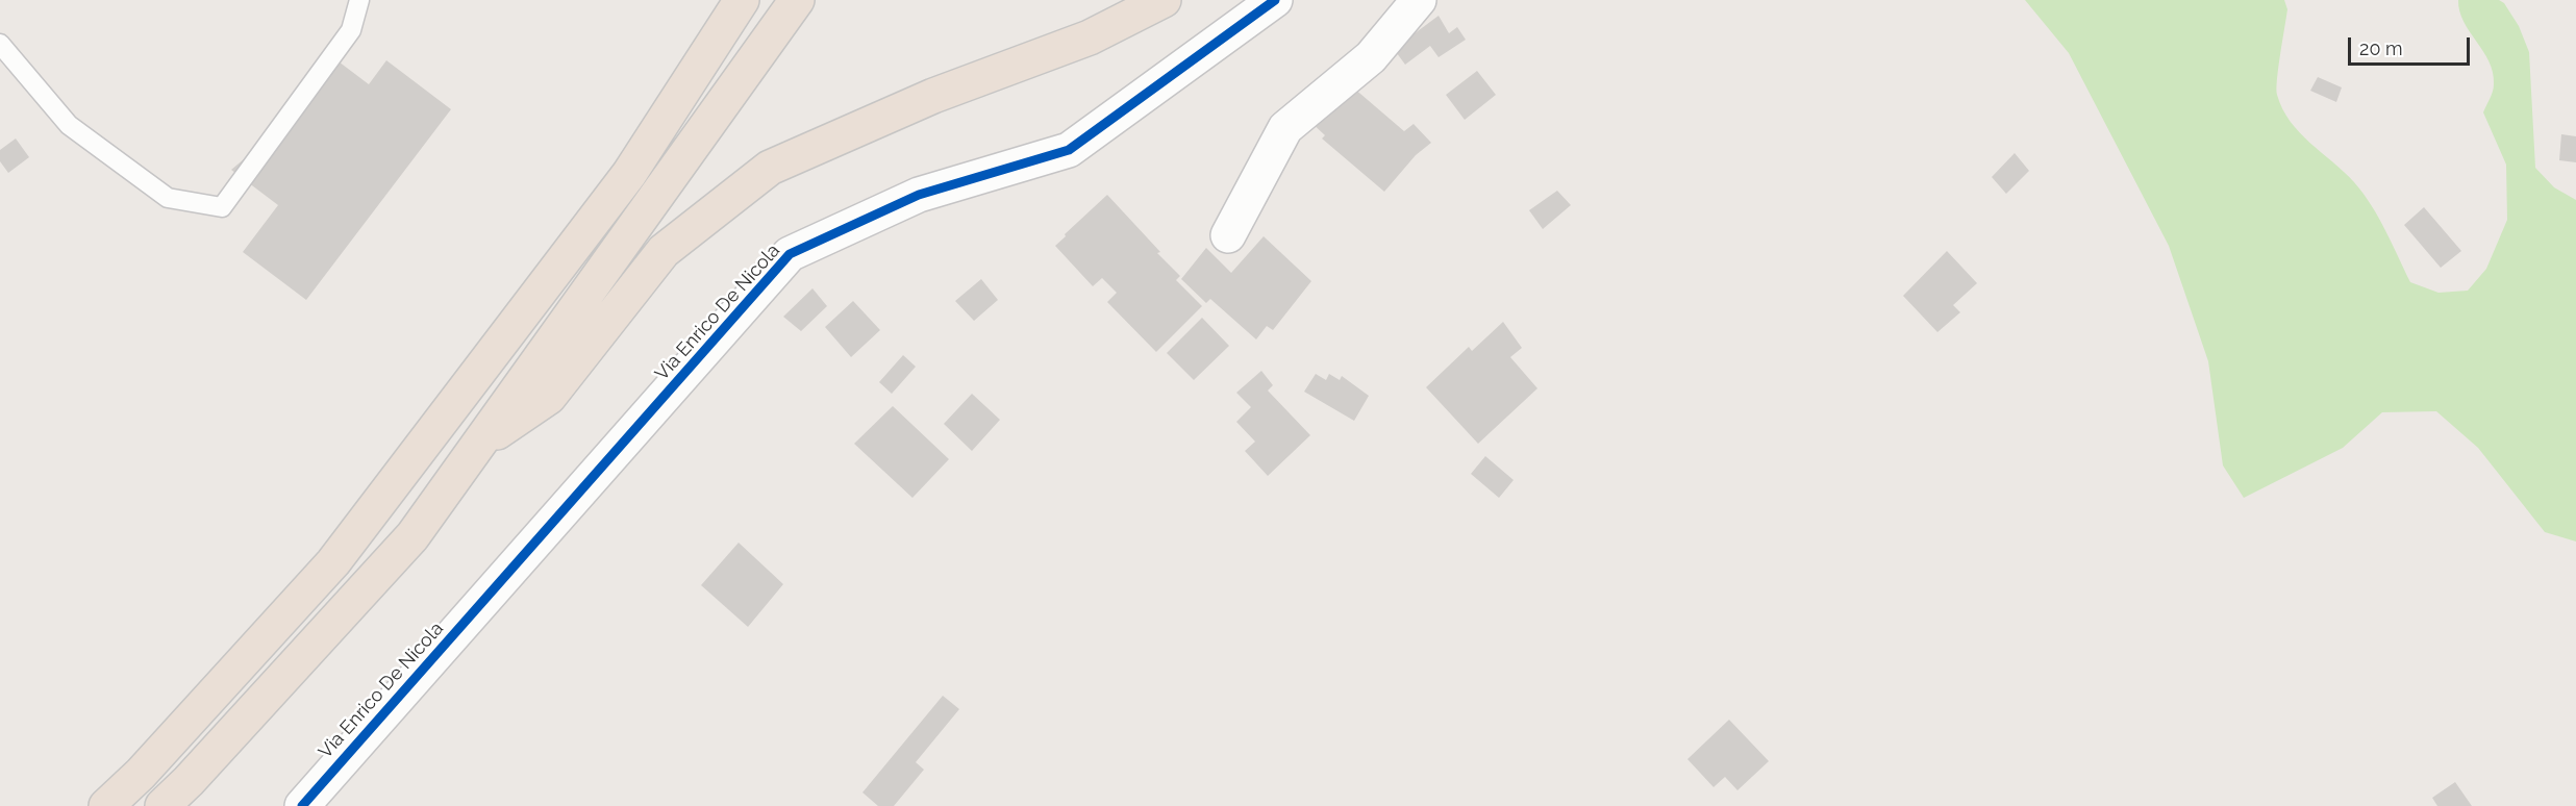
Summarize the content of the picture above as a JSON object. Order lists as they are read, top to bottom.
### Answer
{
  "streets": {
    "street": ["Via Enrico De Nicola"]
  },
  "scale_bar": "20 m"
}
